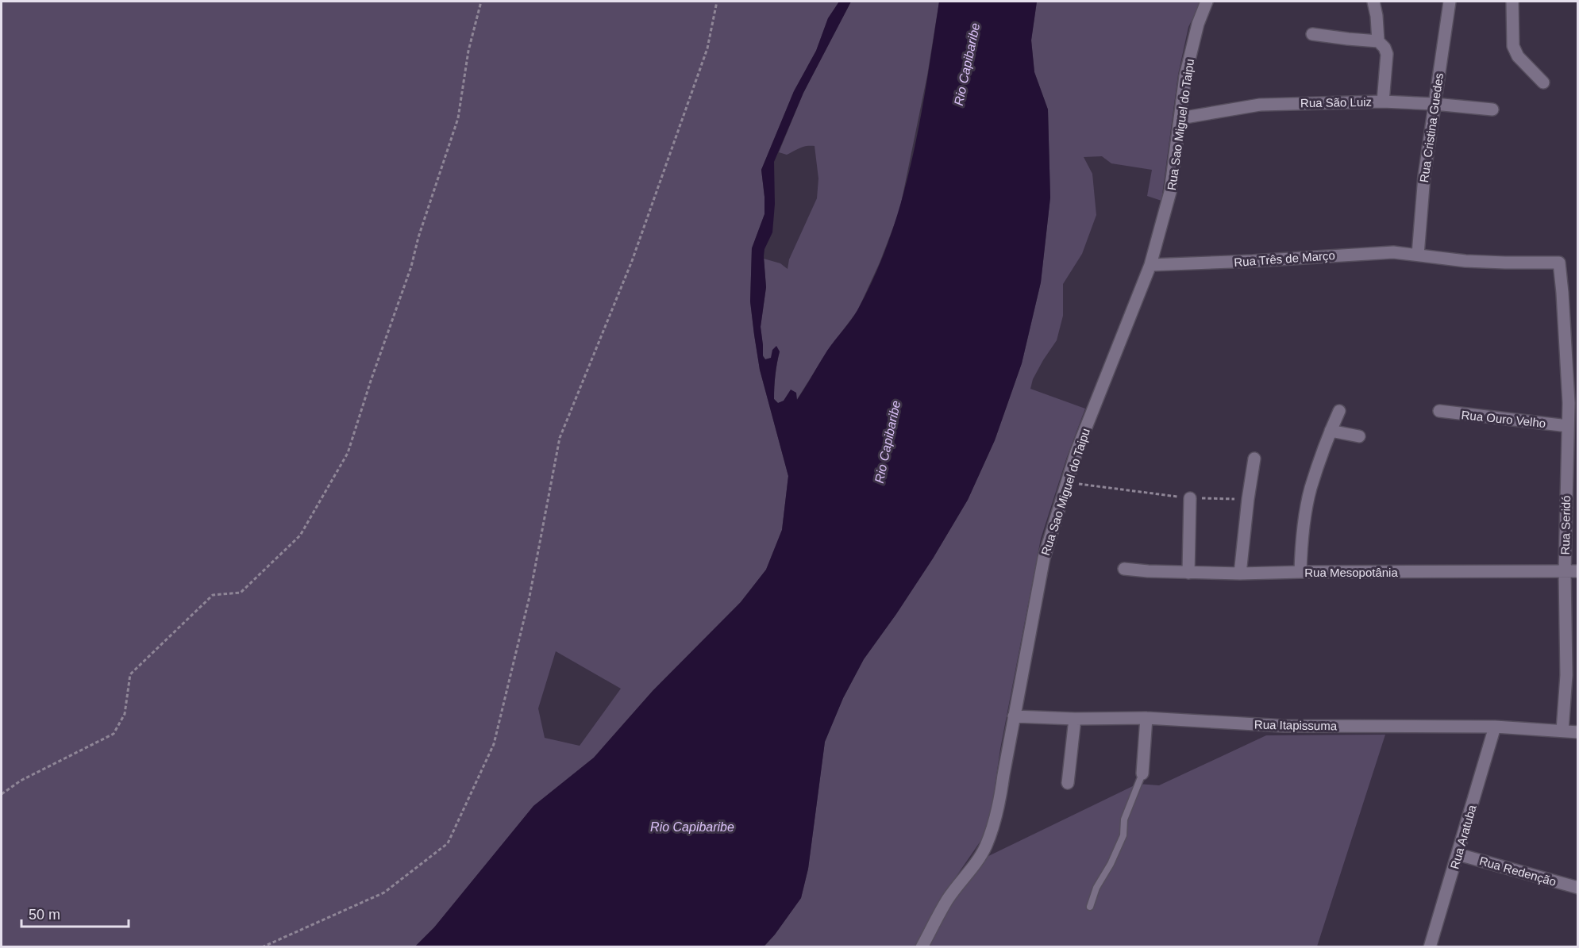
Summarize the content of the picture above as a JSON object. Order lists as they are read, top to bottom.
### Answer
{
  "streets": {
    "street": [
      "Rua São Luiz",
      "Rua Sao Miguel do Taipu",
      "Rua Cristina Guedes",
      "Rua Três de Março",
      "Rua Ouro Velho",
      "Rua Seridó",
      "Rua Mesopotânia",
      "Rua Itapissuma",
      "Rua Aratuba",
      "Rua Redenção"
    ]
  },
  "crossings": [
    ["Rua São Luiz", "Rua Sao Miguel do Taipu"],
    ["Rua São Luiz", "Rua Cristina Guedes"],
    ["Rua Sao Miguel do Taipu", "Rua Três de Março"],
    ["Rua Sao Miguel do Taipu", "Rua Itapissuma"],
    ["Rua Cristina Guedes", "Rua Três de Março"],
    ["Rua Cristina Guedes", "Rua Seridó"],
    ["Rua Três de Março", "Rua Seridó"],
    ["Rua Ouro Velho", "Rua Seridó"],
    ["Rua Seridó", "Rua Mesopotânia"],
    ["Rua Seridó", "Rua Itapissuma"],
    ["Rua Itapissuma", "Rua Aratuba"],
    ["Rua Aratuba", "Rua Redenção"]
  ],
  "water": ["Rio Capibaribe"],
  "scale_bar": "50 m"
}
